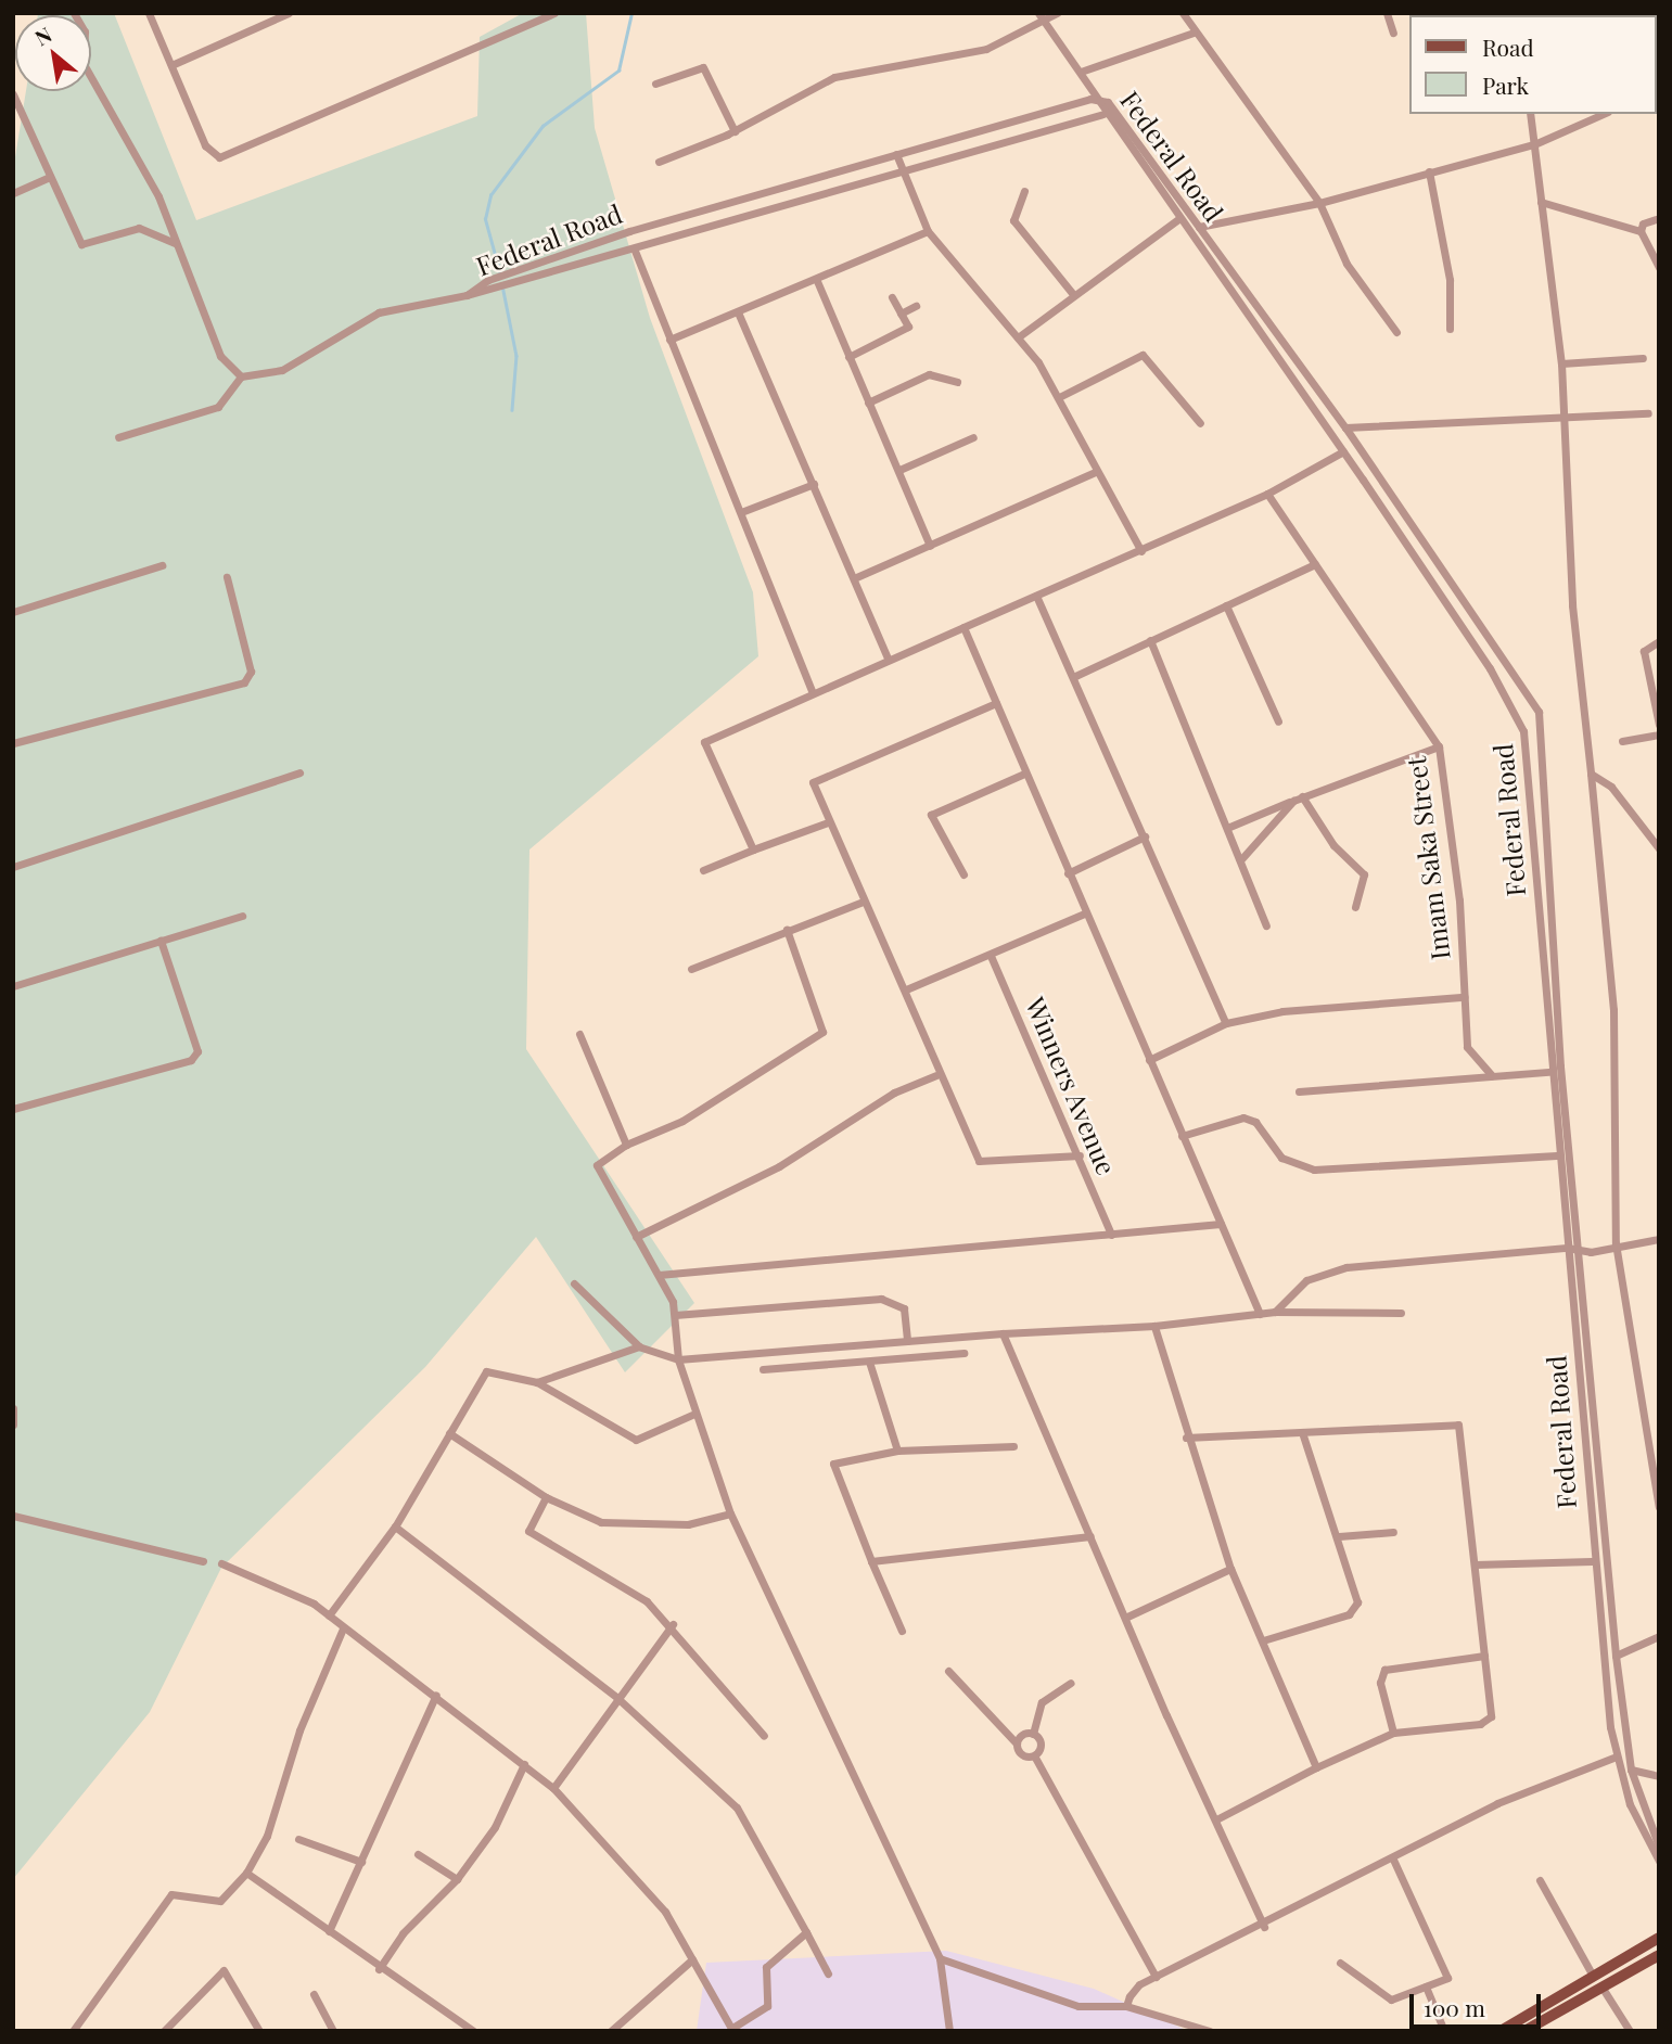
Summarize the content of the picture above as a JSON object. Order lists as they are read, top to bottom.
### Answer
{
  "streets": {
    "street": ["Federal Road", "Imam Saka Street", "Winners Avenue"]
  },
  "legend": ["Road", "Park"],
  "scale_bar": "100 m",
  "north": "top left"
}
